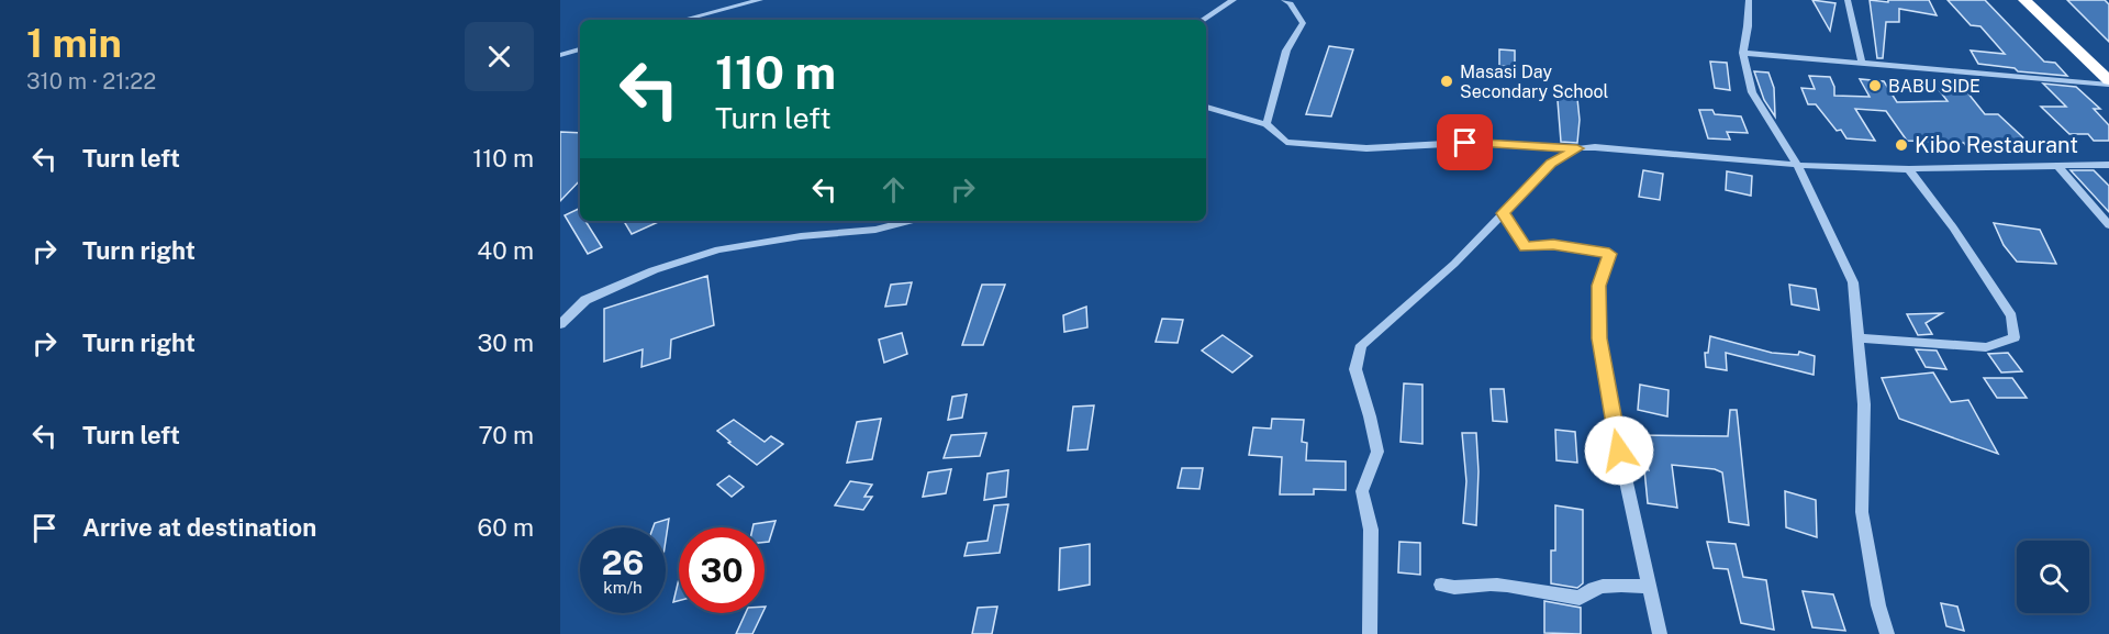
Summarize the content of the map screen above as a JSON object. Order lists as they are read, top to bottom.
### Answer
{
  "places": ["Masasi Day Secondary School", "BABU SIDE", "Kibo Restaurant"],
  "page": {
    "heading": ["1 min", "310 m · 21:22"],
    "turn": ["110 m", "Turn left"],
    "list": [
      {
        "name": "Turn left",
        "value": "110 m"
      },
      {
        "name": "Turn right",
        "value": "40 m"
      },
      {
        "name": "Turn right",
        "value": "30 m"
      },
      {
        "name": "Turn left",
        "value": "70 m"
      },
      {
        "name": "Arrive at destination",
        "value": "60 m"
      }
    ],
    "speed": "26 km/h",
    "limit": "30"
  }
}
